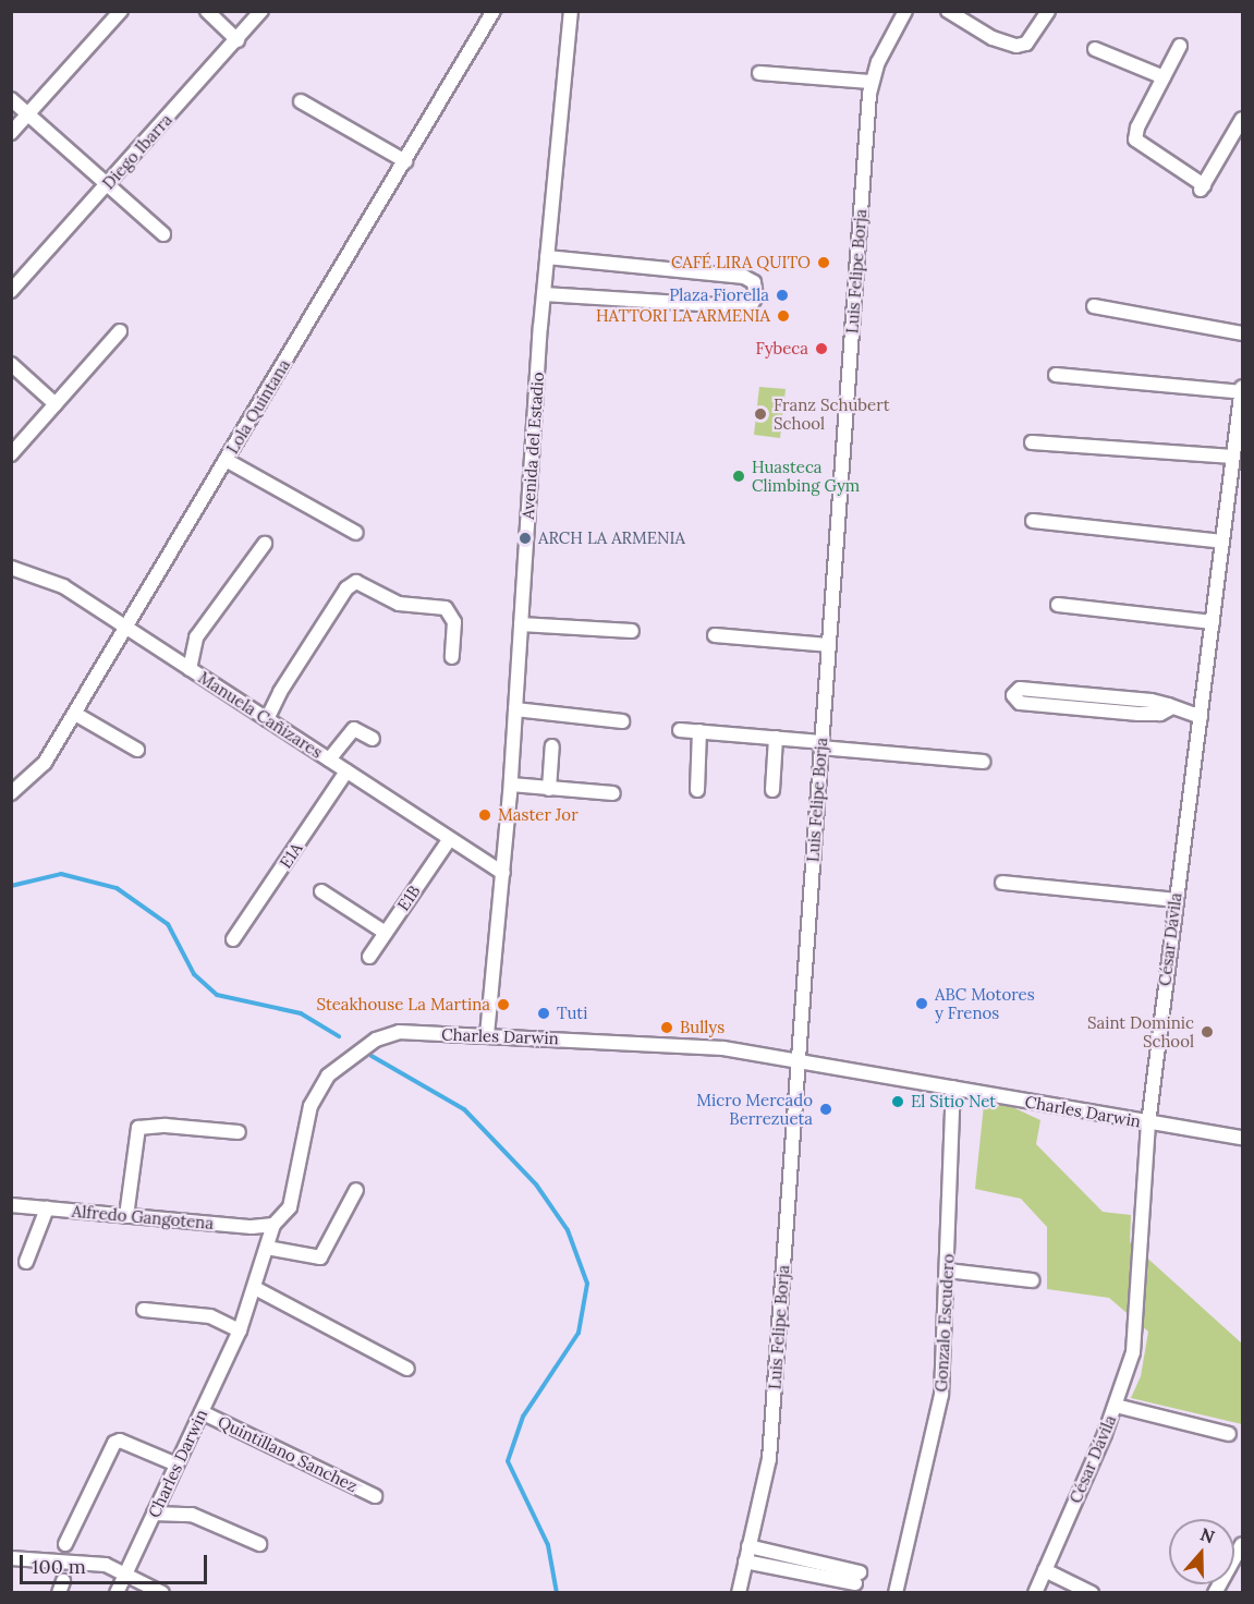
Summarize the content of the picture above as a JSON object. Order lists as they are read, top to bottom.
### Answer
{
  "streets": {
    "street": [
      "Diego Ibarra",
      "Luis Felipe Borja",
      "Lola Quintana",
      "Avenida del Estadio",
      "Manuela Cañizares",
      "E1A",
      "E1B",
      "César Dávila",
      "Charles Darwin",
      "Alfredo Gangotena",
      "Gonzalo Escudero",
      "Quintillano Sanchez"
    ]
  },
  "crossings": [
    ["Luis Felipe Borja", "Charles Darwin"],
    ["Lola Quintana", "Manuela Cañizares"],
    ["Avenida del Estadio", "Manuela Cañizares"],
    ["Avenida del Estadio", "Charles Darwin"],
    ["Manuela Cañizares", "E1A"],
    ["Manuela Cañizares", "E1B"],
    ["César Dávila", "Charles Darwin"],
    ["Charles Darwin", "Alfredo Gangotena"],
    ["Charles Darwin", "Gonzalo Escudero"],
    ["Charles Darwin", "Quintillano Sanchez"]
  ],
  "places": [
    "CAFÉ LIRA QUITO",
    "Plaza Fiorella",
    "HATTORI LA ARMENIA",
    "Fybeca",
    "Franz Schubert School",
    "Huasteca Climbing Gym",
    "ARCH LA ARMENIA",
    "Master Jor",
    "ABC Motores y Frenos",
    "Steakhouse La Martina",
    "Tuti",
    "Bullys",
    "Saint Dominic School",
    "El Sitio Net",
    "Micro Mercado Berrezueta"
  ],
  "scale_bar": "100 m",
  "north": "top"
}
